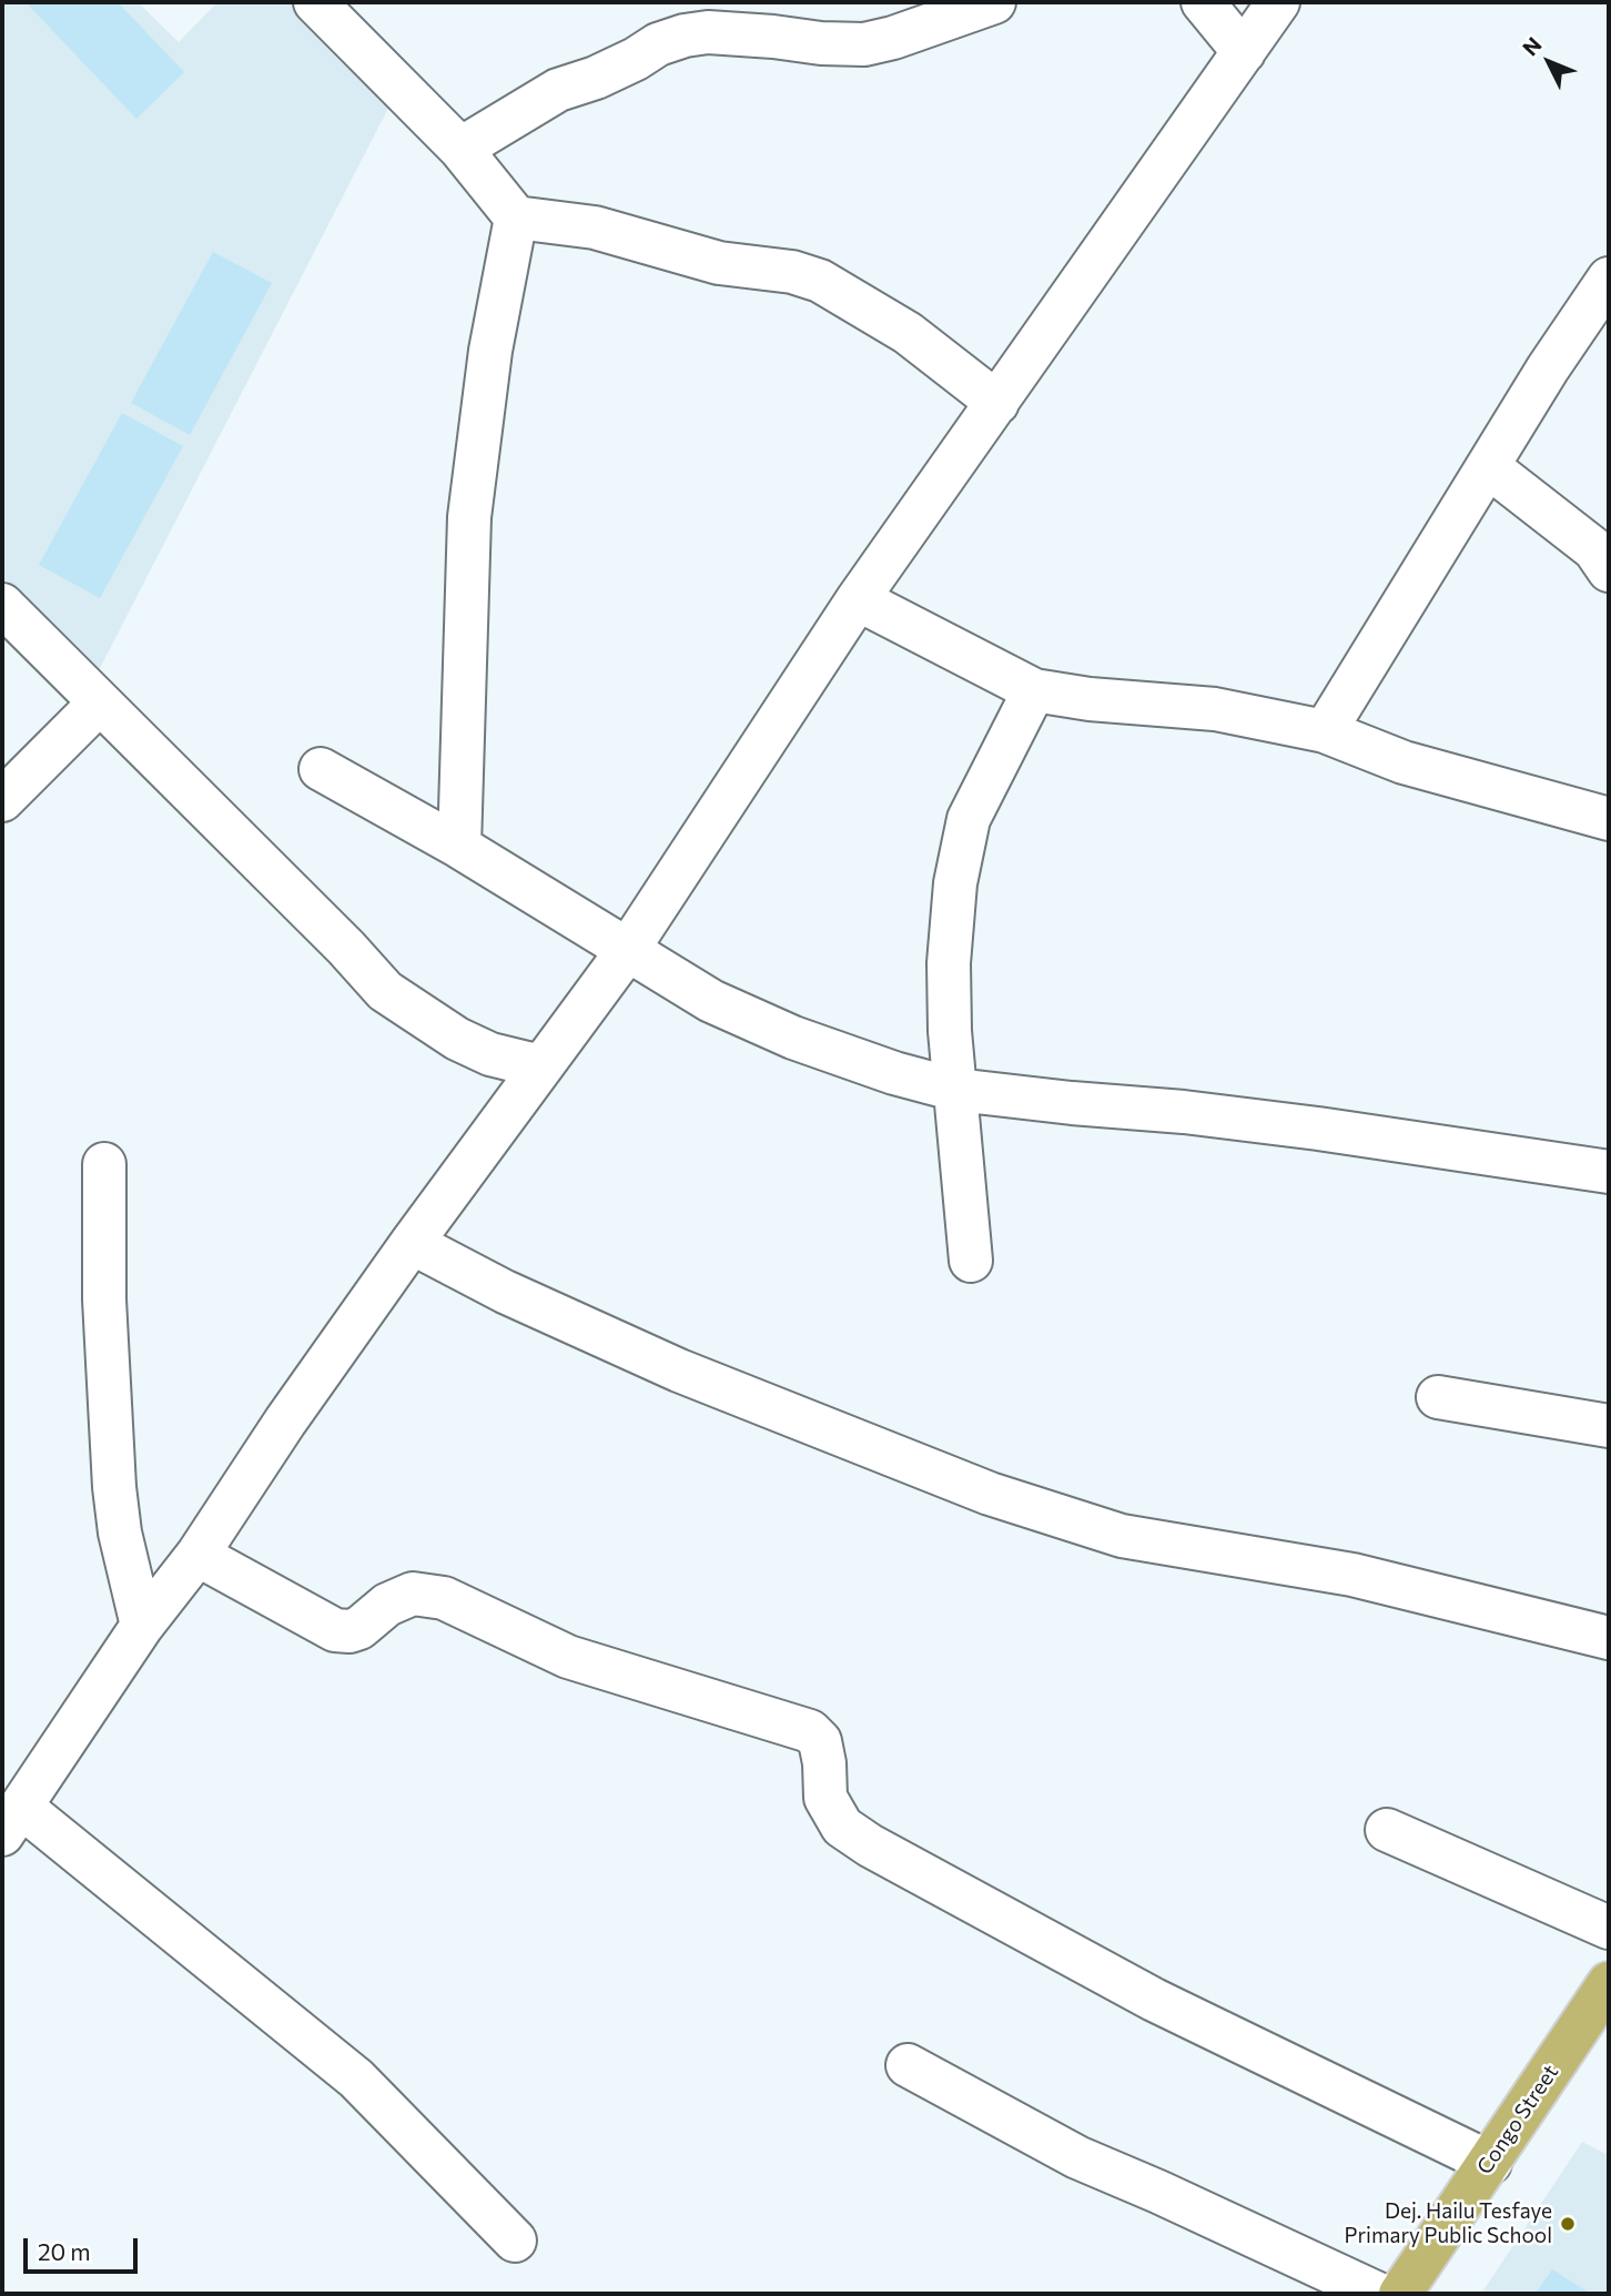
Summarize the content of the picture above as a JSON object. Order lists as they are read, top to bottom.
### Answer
{
  "streets": {
    "main road": ["Congo Street"]
  },
  "places": ["Dej. Hailu Tesfaye Primary Public School"],
  "scale_bar": "20 m",
  "north": "top left"
}
